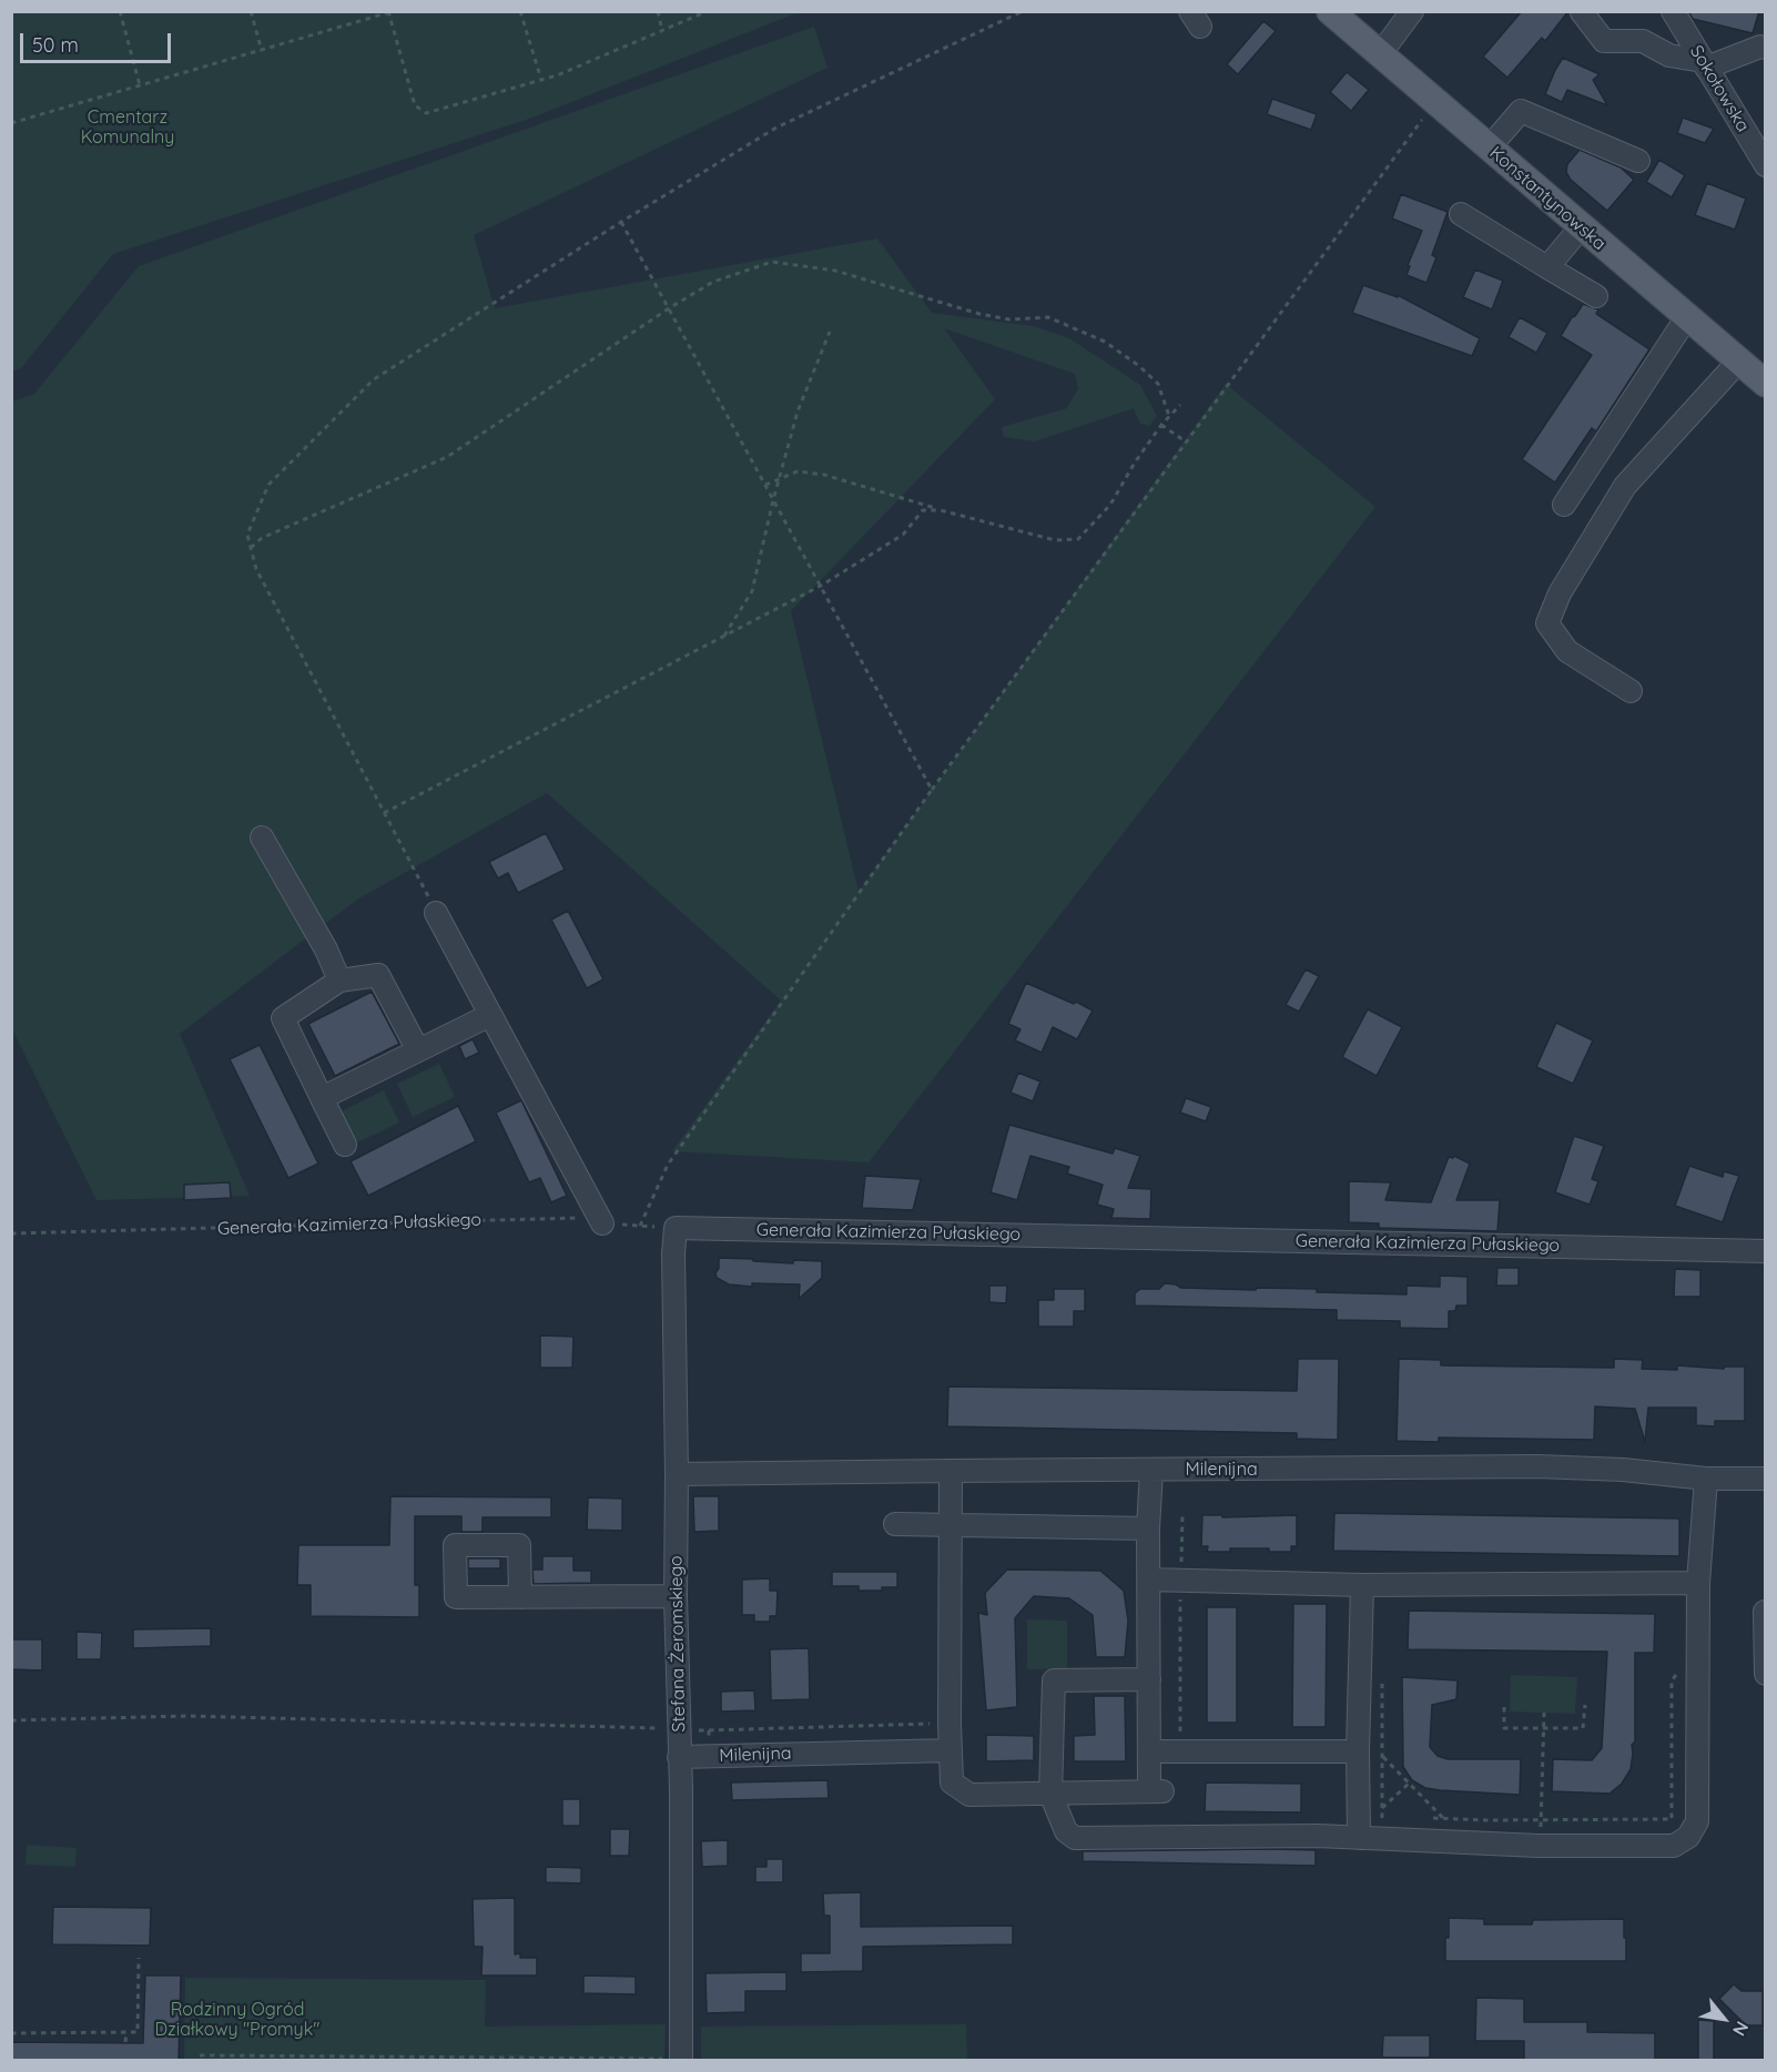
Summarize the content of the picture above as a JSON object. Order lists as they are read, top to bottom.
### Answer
{
  "streets": {
    "main road": ["Konstantynowska"],
    "street": [
      "Sokołowska",
      "Generała Kazimierza Pułaskiego",
      "Milenijna",
      "Stefana Żeromskiego"
    ]
  },
  "crossings": [
    ["Generała Kazimierza Pułaskiego", "Stefana Żeromskiego"],
    ["Milenijna", "Stefana Żeromskiego"]
  ],
  "parks": ["Cmentarz Komunalny", "Rodzinny Ogród Działkowy \"Promyk\""],
  "scale_bar": "50 m",
  "north": "bottom right"
}
